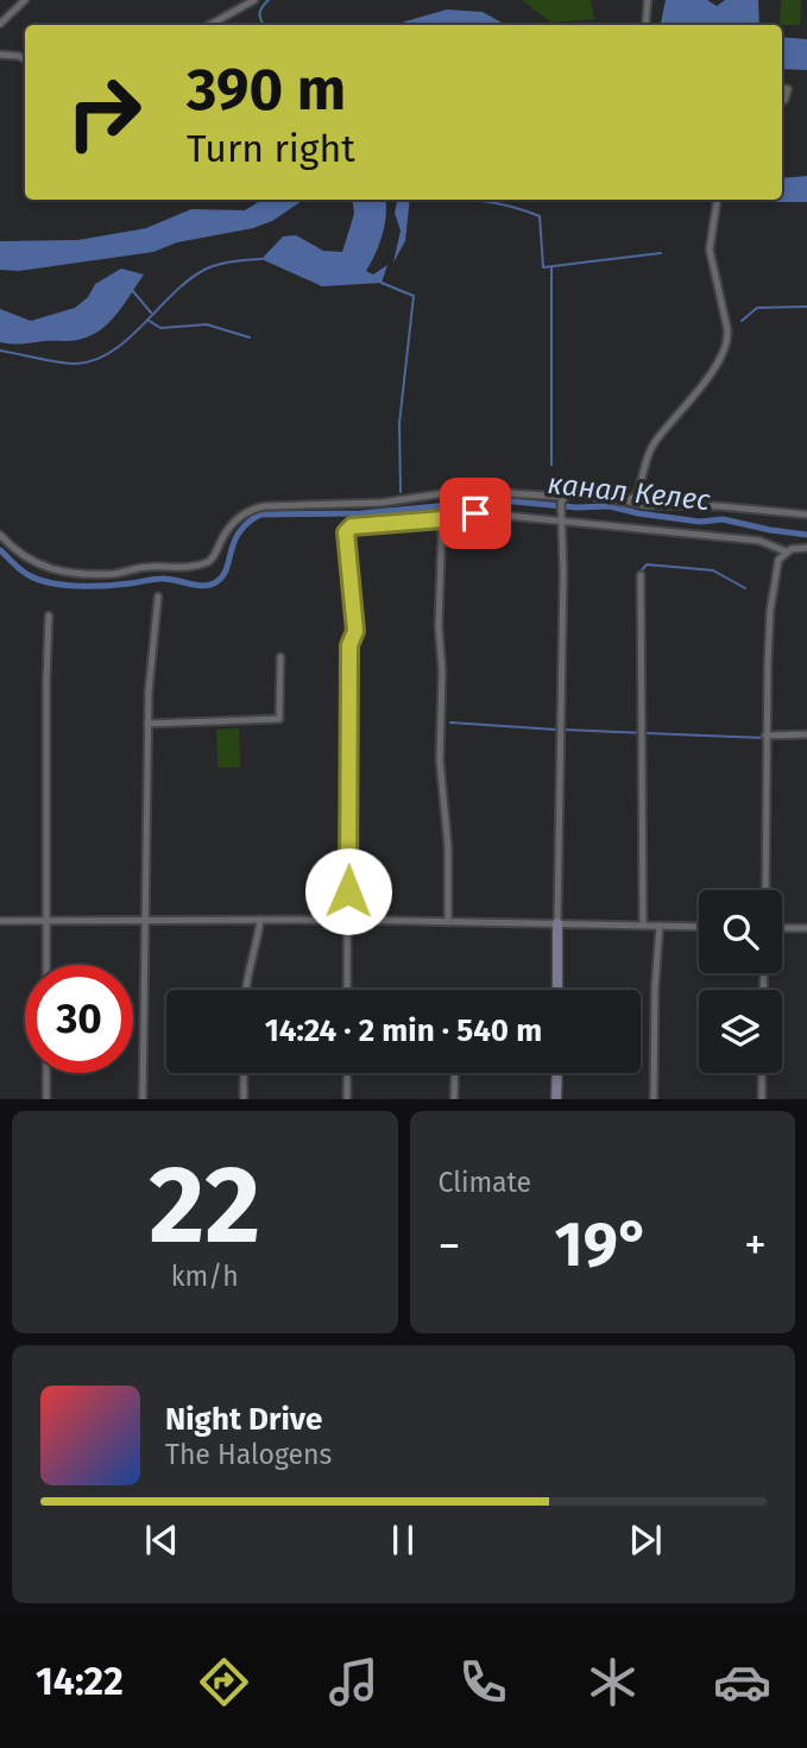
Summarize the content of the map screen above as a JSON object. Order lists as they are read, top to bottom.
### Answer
{
  "water": ["канал Келес"],
  "page": {
    "turn": ["390 m", "Turn right"],
    "limit": "30",
    "trip": "14:24 · 2 min · 540 m",
    "tile": [
      ["22", "km/h"],
      "Climate"
    ],
    "heat": ["−", "19°", "+"],
    "song": ["Night Drive", "The Halogens"],
    "tabs": "14:22"
  }
}
